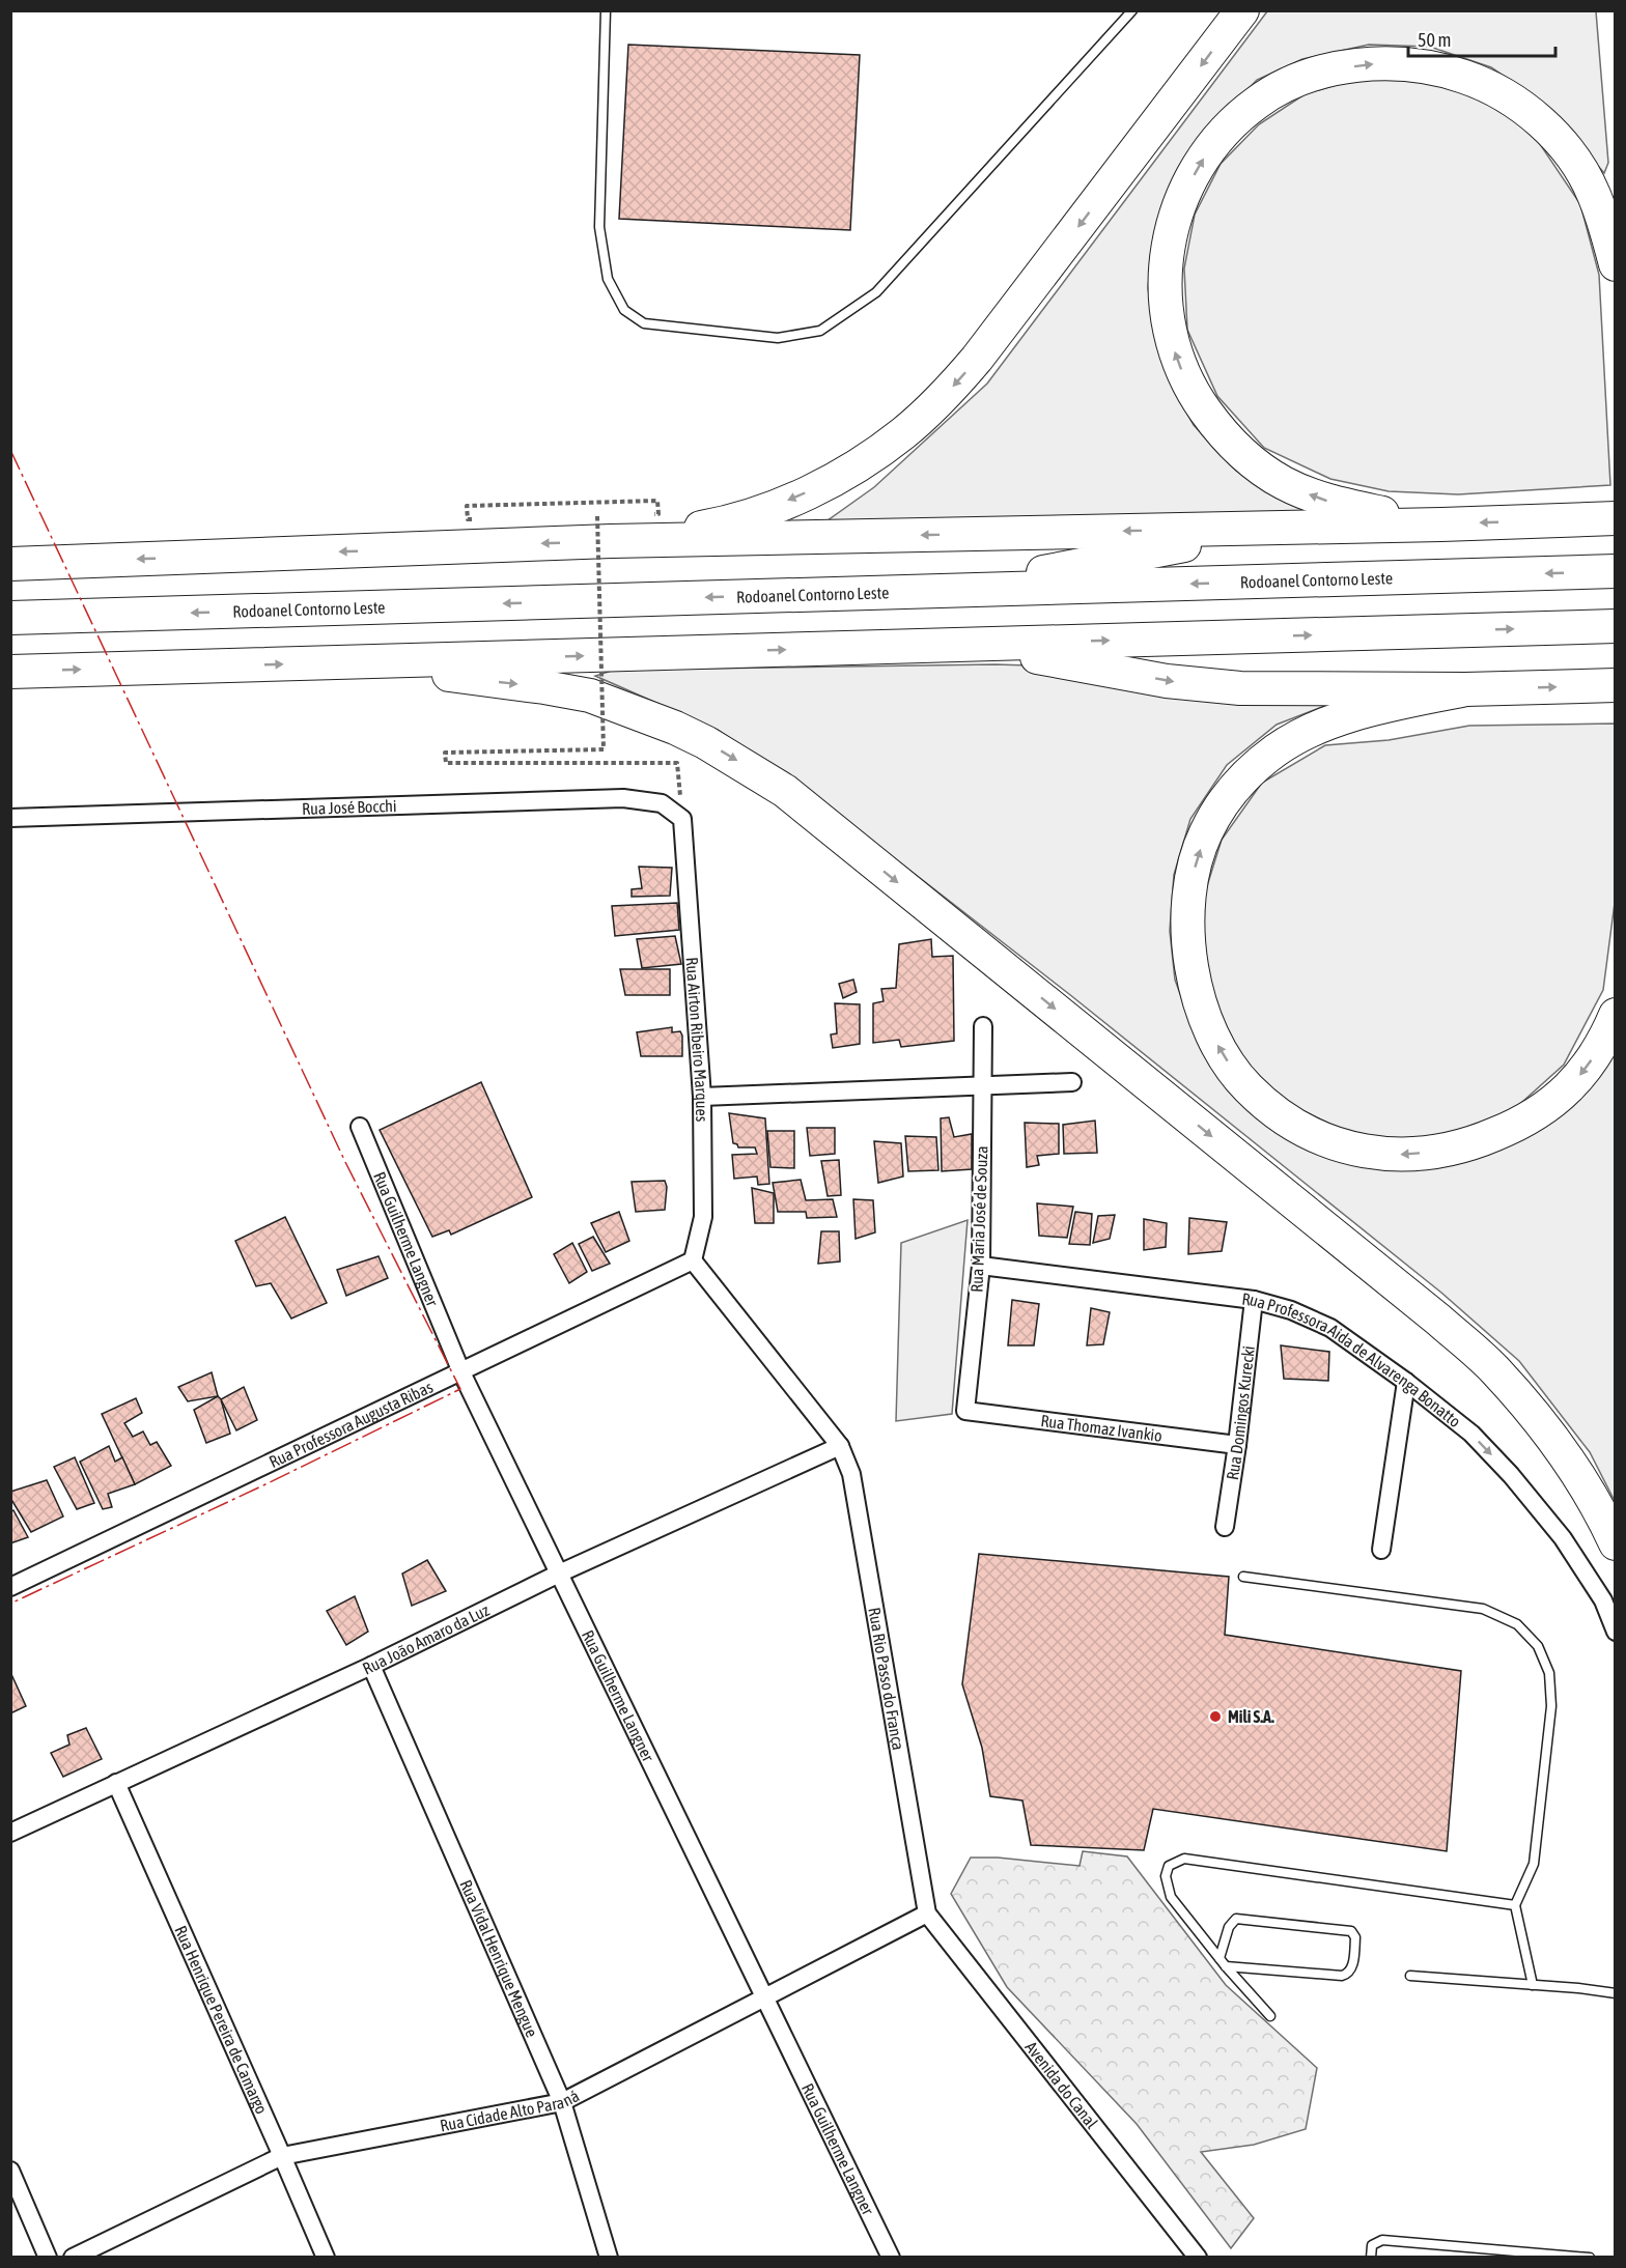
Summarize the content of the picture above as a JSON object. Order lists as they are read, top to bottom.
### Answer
{
  "streets": {
    "highway": ["Rodoanel Contorno Leste"],
    "street": [
      "Rua José Bocchi",
      "Rua Airton Ribeiro Marques",
      "Rua Maria José de Souza",
      "Rua Guilherme Langner",
      "Rua Professora Aida de Alvarenga Bonatto",
      "Rua Domingos Kurecki",
      "Rua Professora Augusta Ribas",
      "Rua Thomaz Ivankio",
      "Rua João Amaro da Luz",
      "Rua Rio Passo do França",
      "Rua Vidal Henrique Mengue",
      "Rua Henrique Pereira de Camargo",
      "Avenida do Canal",
      "Rua Cidade Alto Paraná"
    ]
  },
  "crossings": [
    ["Rua José Bocchi", "Rua Airton Ribeiro Marques"],
    ["Rua Airton Ribeiro Marques", "Rua Professora Augusta Ribas"],
    ["Rua Airton Ribeiro Marques", "Rua Rio Passo do França"],
    ["Rua Maria José de Souza", "Rua Professora Aida de Alvarenga Bonatto"],
    ["Rua Maria José de Souza", "Rua Thomaz Ivankio"],
    ["Rua Guilherme Langner", "Rua Professora Augusta Ribas"],
    ["Rua Guilherme Langner", "Rua João Amaro da Luz"],
    ["Rua Guilherme Langner", "Rua Cidade Alto Paraná"],
    ["Rua Professora Aida de Alvarenga Bonatto", "Rua Domingos Kurecki"],
    ["Rua Domingos Kurecki", "Rua Thomaz Ivankio"],
    ["Rua Professora Augusta Ribas", "Rua Rio Passo do França"],
    ["Rua João Amaro da Luz", "Rua Rio Passo do França"],
    ["Rua João Amaro da Luz", "Rua Vidal Henrique Mengue"],
    ["Rua João Amaro da Luz", "Rua Henrique Pereira de Camargo"],
    ["Rua Rio Passo do França", "Avenida do Canal"],
    ["Rua Rio Passo do França", "Rua Cidade Alto Paraná"],
    ["Rua Vidal Henrique Mengue", "Rua Cidade Alto Paraná"],
    ["Rua Henrique Pereira de Camargo", "Rua Cidade Alto Paraná"],
    ["Avenida do Canal", "Rua Cidade Alto Paraná"]
  ],
  "one_way": ["Rua Professora Aida de Alvarenga Bonatto"],
  "places": ["Mili S.A."],
  "scale_bar": "50 m"
}
